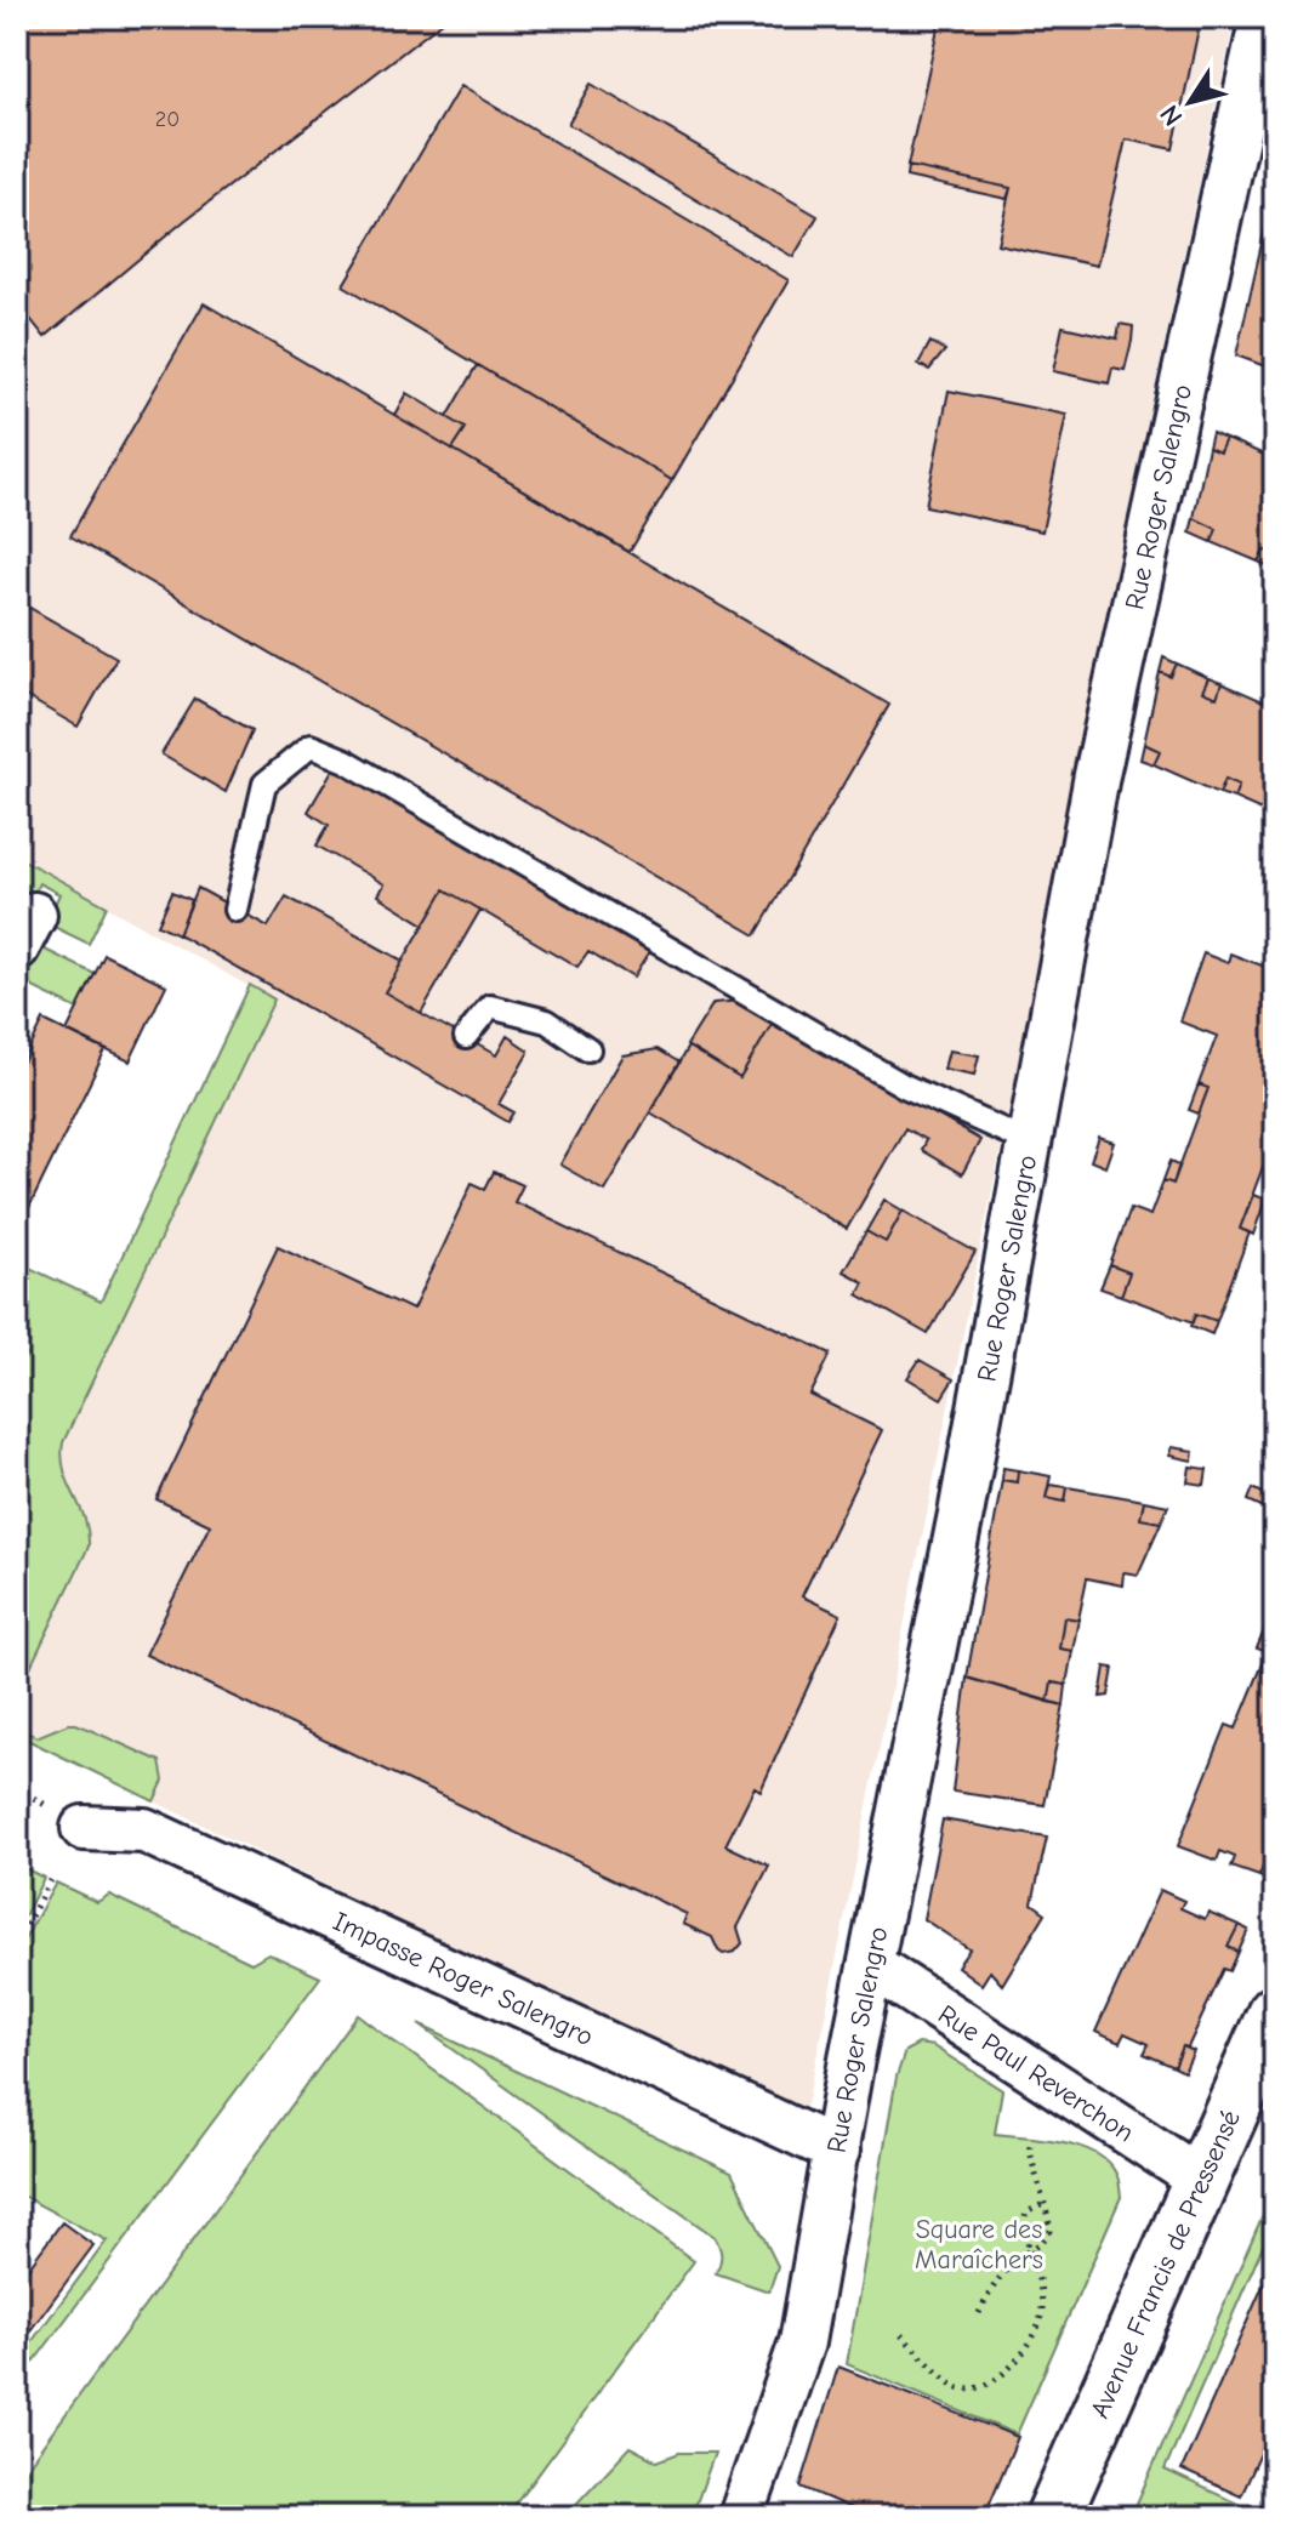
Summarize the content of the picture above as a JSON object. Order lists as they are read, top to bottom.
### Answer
{
  "streets": {
    "street": [
      "Rue Roger Salengro",
      "Impasse Roger Salengro",
      "Rue Paul Reverchon",
      "Avenue Francis de Pressensé"
    ]
  },
  "crossings": [
    ["Rue Roger Salengro", "Impasse Roger Salengro"],
    ["Rue Roger Salengro", "Rue Paul Reverchon"],
    ["Rue Paul Reverchon", "Avenue Francis de Pressensé"]
  ],
  "parks": ["Square des Maraîchers"],
  "house_numbers": ["20"],
  "north": "bottom left"
}
